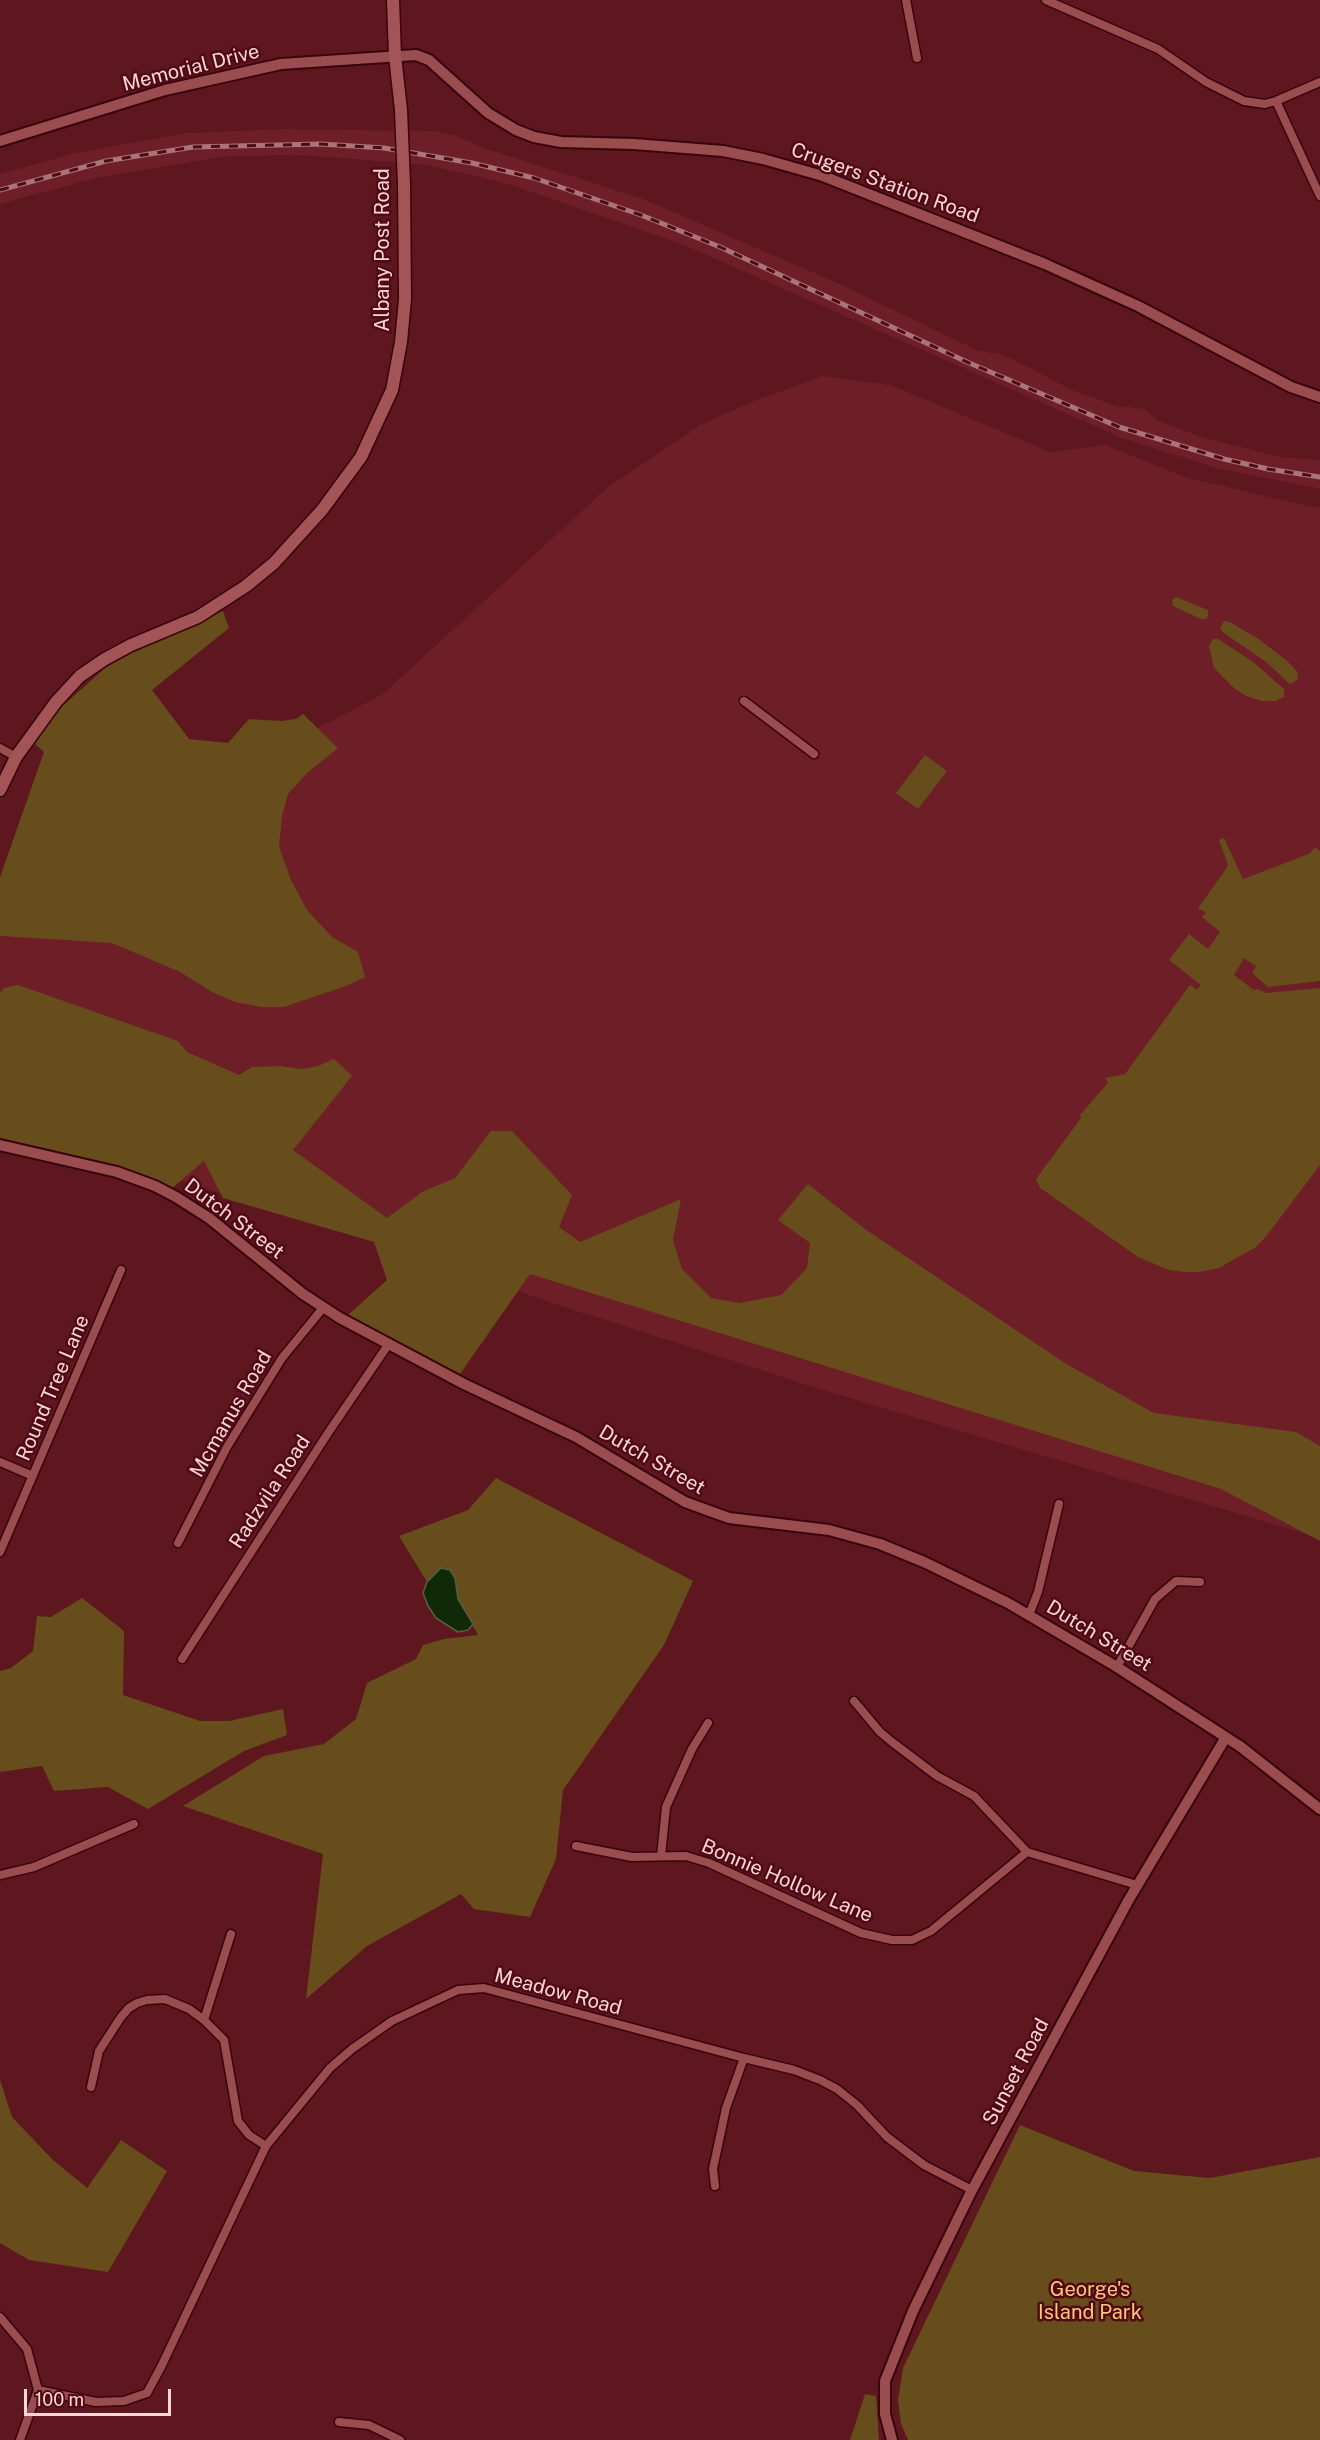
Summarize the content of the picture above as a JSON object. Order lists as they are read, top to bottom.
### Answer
{
  "streets": {
    "main road": ["Albany Post Road"],
    "street": [
      "Memorial Drive",
      "Crugers Station Road",
      "Dutch Street",
      "Round Tree Lane",
      "Mcmanus Road",
      "Radzvila Road",
      "Bonnie Hollow Lane",
      "Meadow Road",
      "Sunset Road"
    ]
  },
  "crossings": [
    ["Memorial Drive", "Crugers Station Road"],
    ["Memorial Drive", "Albany Post Road"],
    ["Crugers Station Road", "Albany Post Road"],
    ["Dutch Street", "Mcmanus Road"],
    ["Dutch Street", "Radzvila Road"],
    ["Dutch Street", "Sunset Road"],
    ["Meadow Road", "Sunset Road"]
  ],
  "parks": ["George's Island Park"],
  "scale_bar": "100 m"
}
